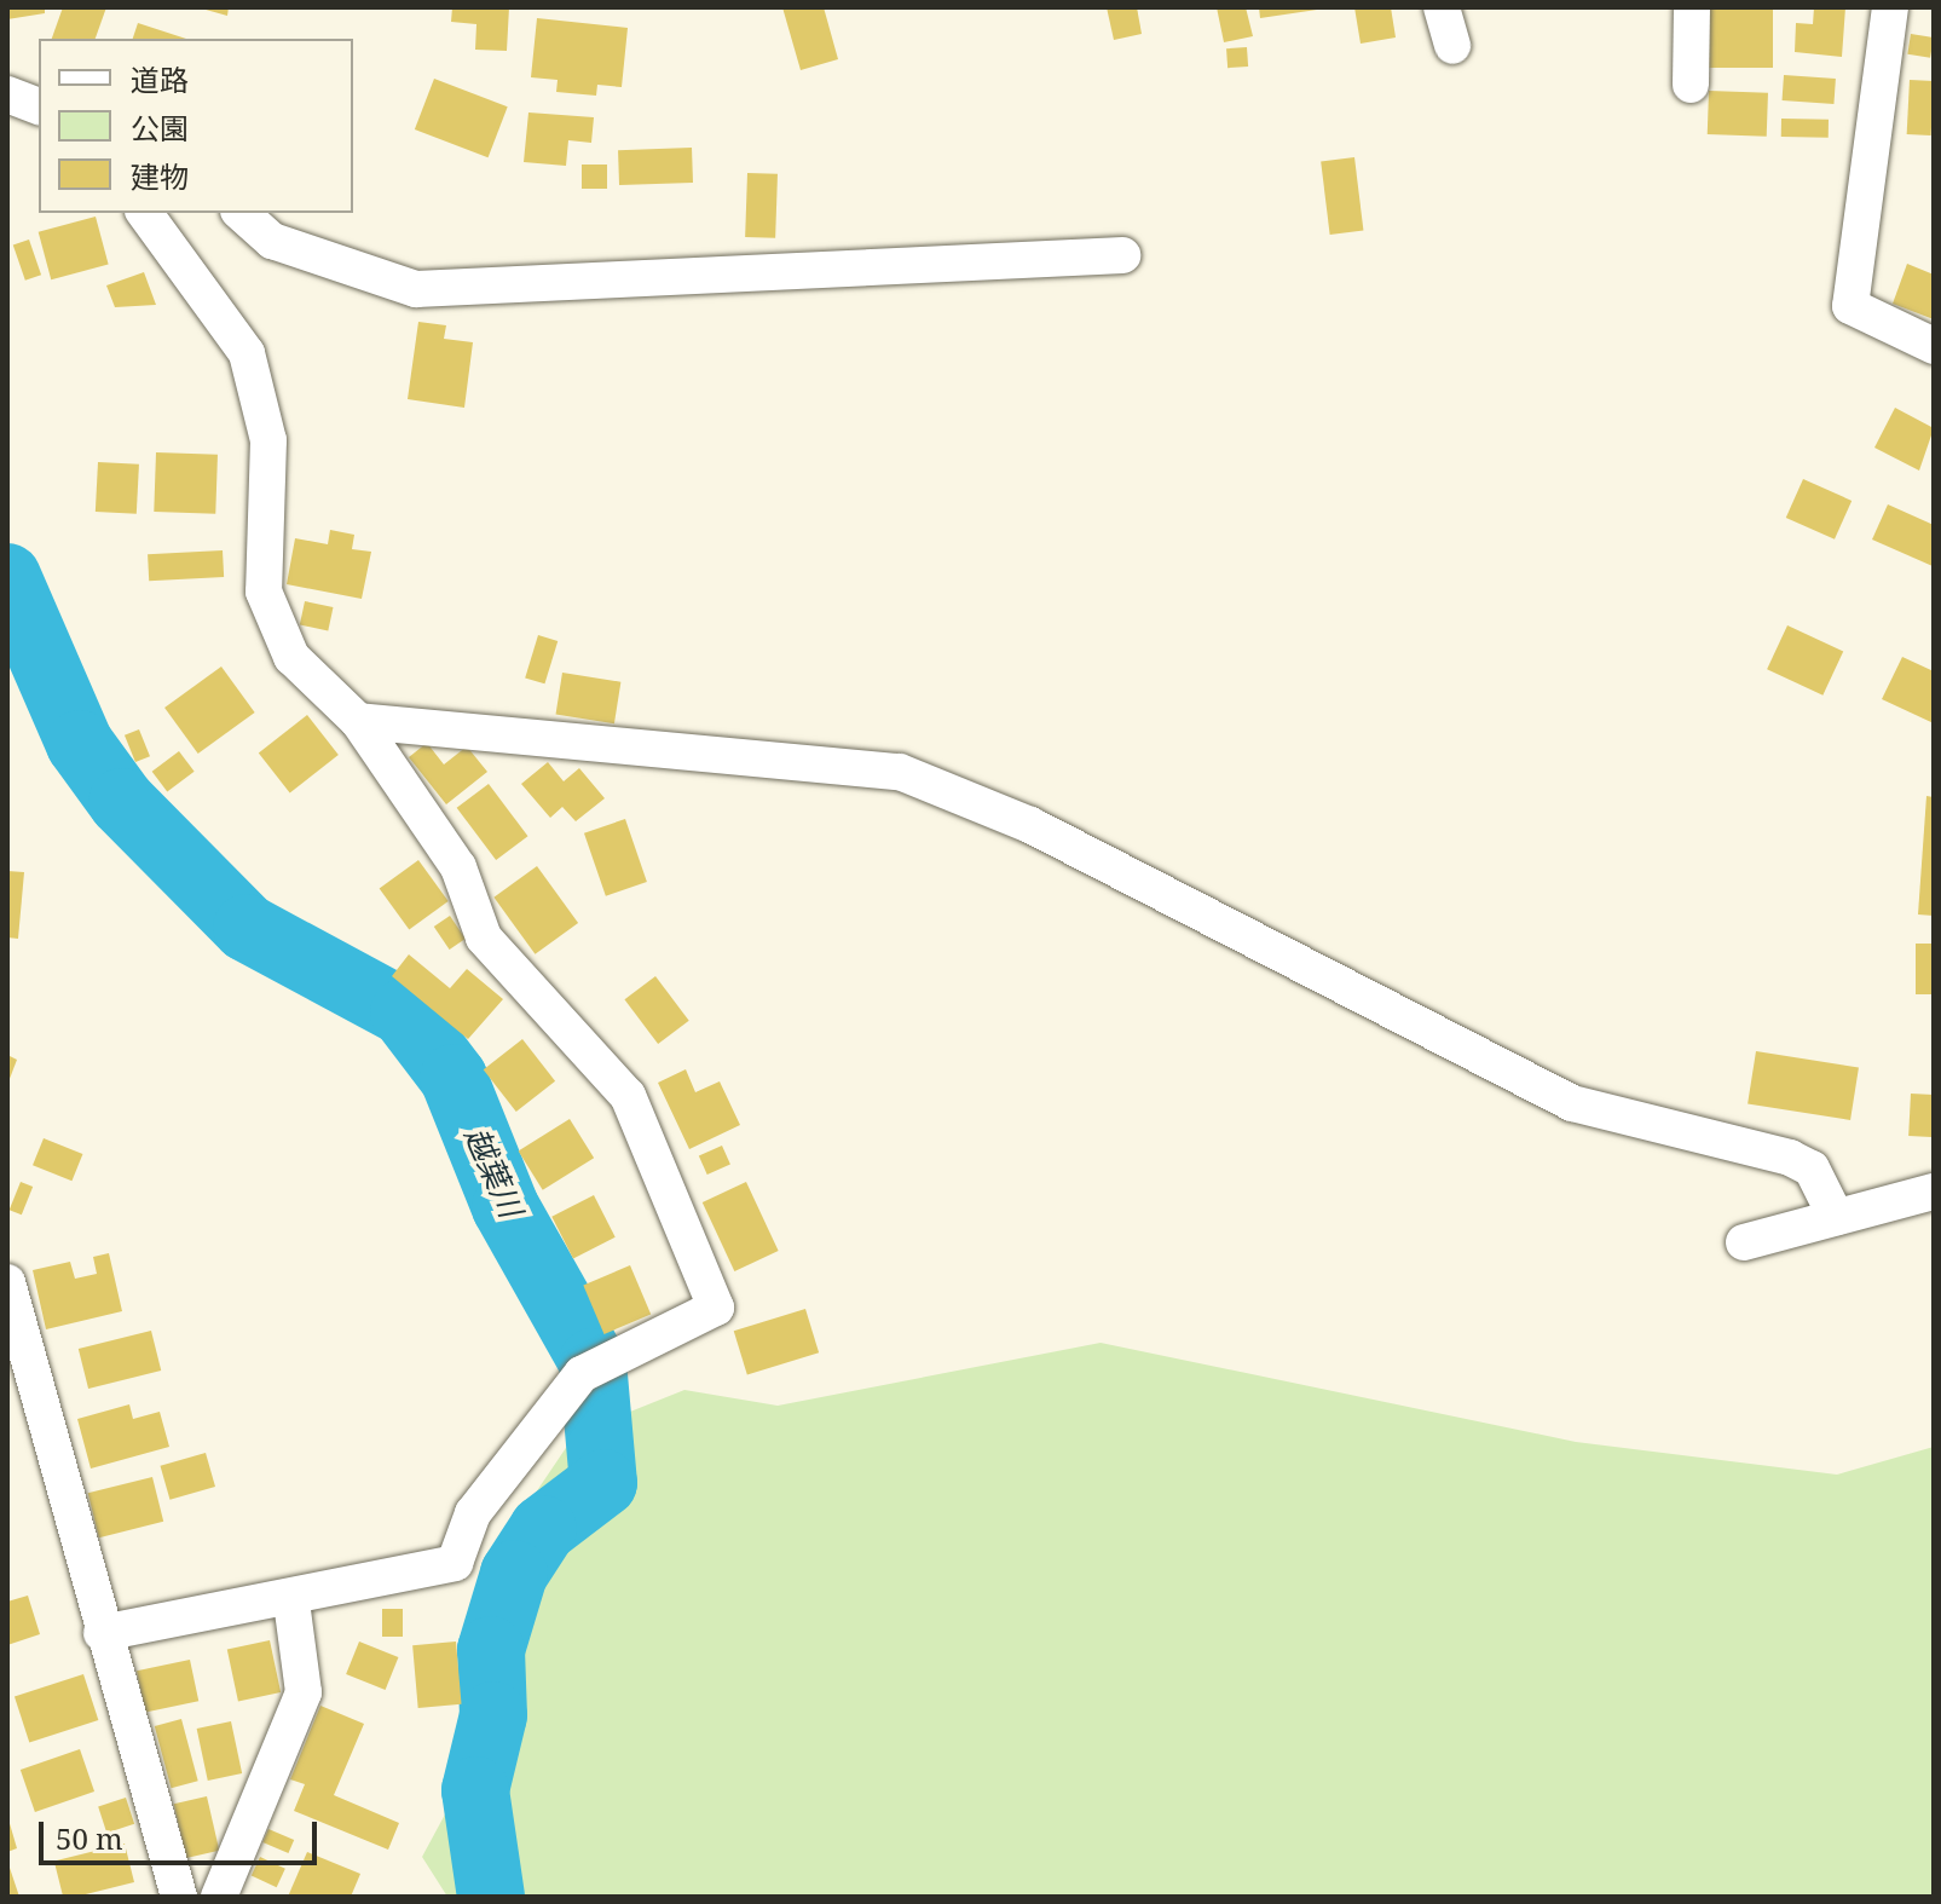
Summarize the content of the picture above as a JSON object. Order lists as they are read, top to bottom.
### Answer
{
  "water": ["越葉川"],
  "legend": ["道路", "公園", "建物"],
  "scale_bar": "50 m"
}
